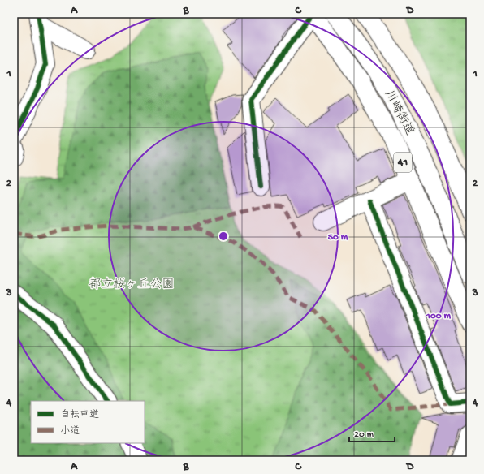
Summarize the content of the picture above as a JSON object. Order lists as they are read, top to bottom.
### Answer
{
  "streets": {
    "main road": ["川崎街道", "41"]
  },
  "parks": ["都立桜ヶ丘公園"],
  "legend": ["自転車道", "小道"],
  "scale_bar": "20 m",
  "grid": {
    "columns": [
      "A",
      "B",
      "C",
      "D"
    ],
    "rows": [
      "1",
      "2",
      "3",
      "4"
    ]
  },
  "rings": ["50 m", "100 m"]
}
